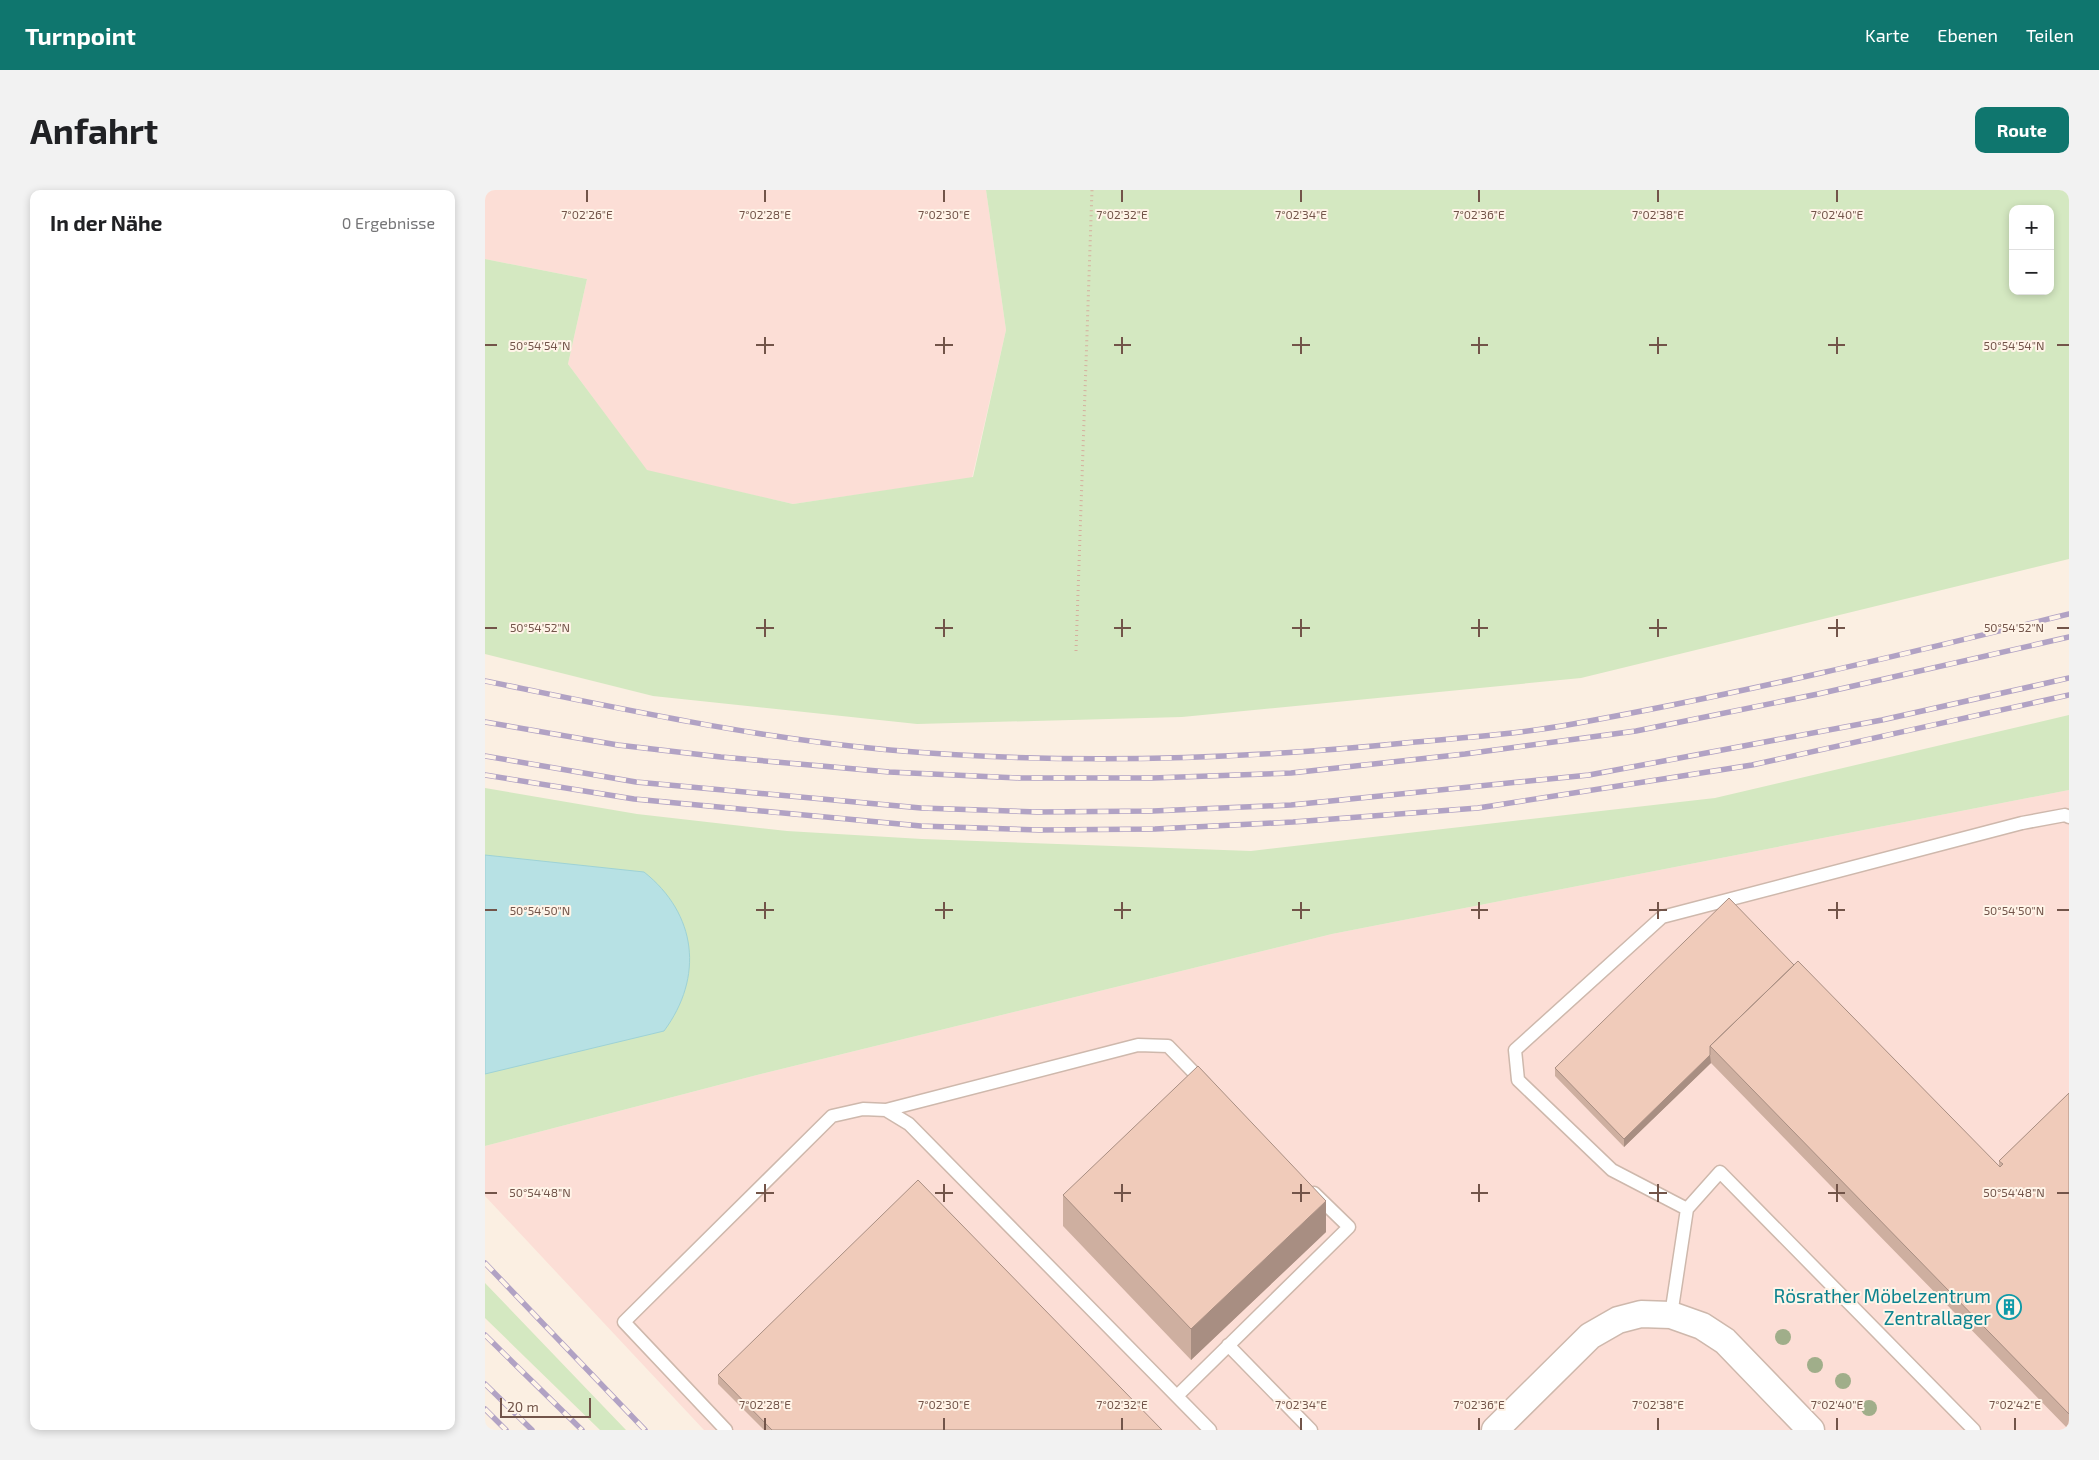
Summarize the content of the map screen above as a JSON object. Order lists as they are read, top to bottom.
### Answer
{
  "places": {
    "building": ["Rösrather Möbelzentrum Zentrallager"]
  },
  "scale_bar": "20 m",
  "page": {
    "header": "Turnpoint",
    "nav": ["Karte", "Ebenen", "Teilen"],
    "buttons": "Route",
    "title": "Anfahrt",
    "heading": ["In der Nähe", "0 Ergebnisse"],
    "map_buttons": ["+", "−"],
    "scale": "20 m"
  },
  "coordinates": [
    "7°02'26\"E",
    "7°02'28\"E",
    "7°02'30\"E",
    "7°02'32\"E",
    "7°02'34\"E",
    "7°02'36\"E",
    "7°02'38\"E",
    "7°02'40\"E",
    "50°54'54\"N",
    "50°54'52\"N",
    "50°54'50\"N",
    "50°54'48\"N",
    "7°02'42\"E"
  ]
}
